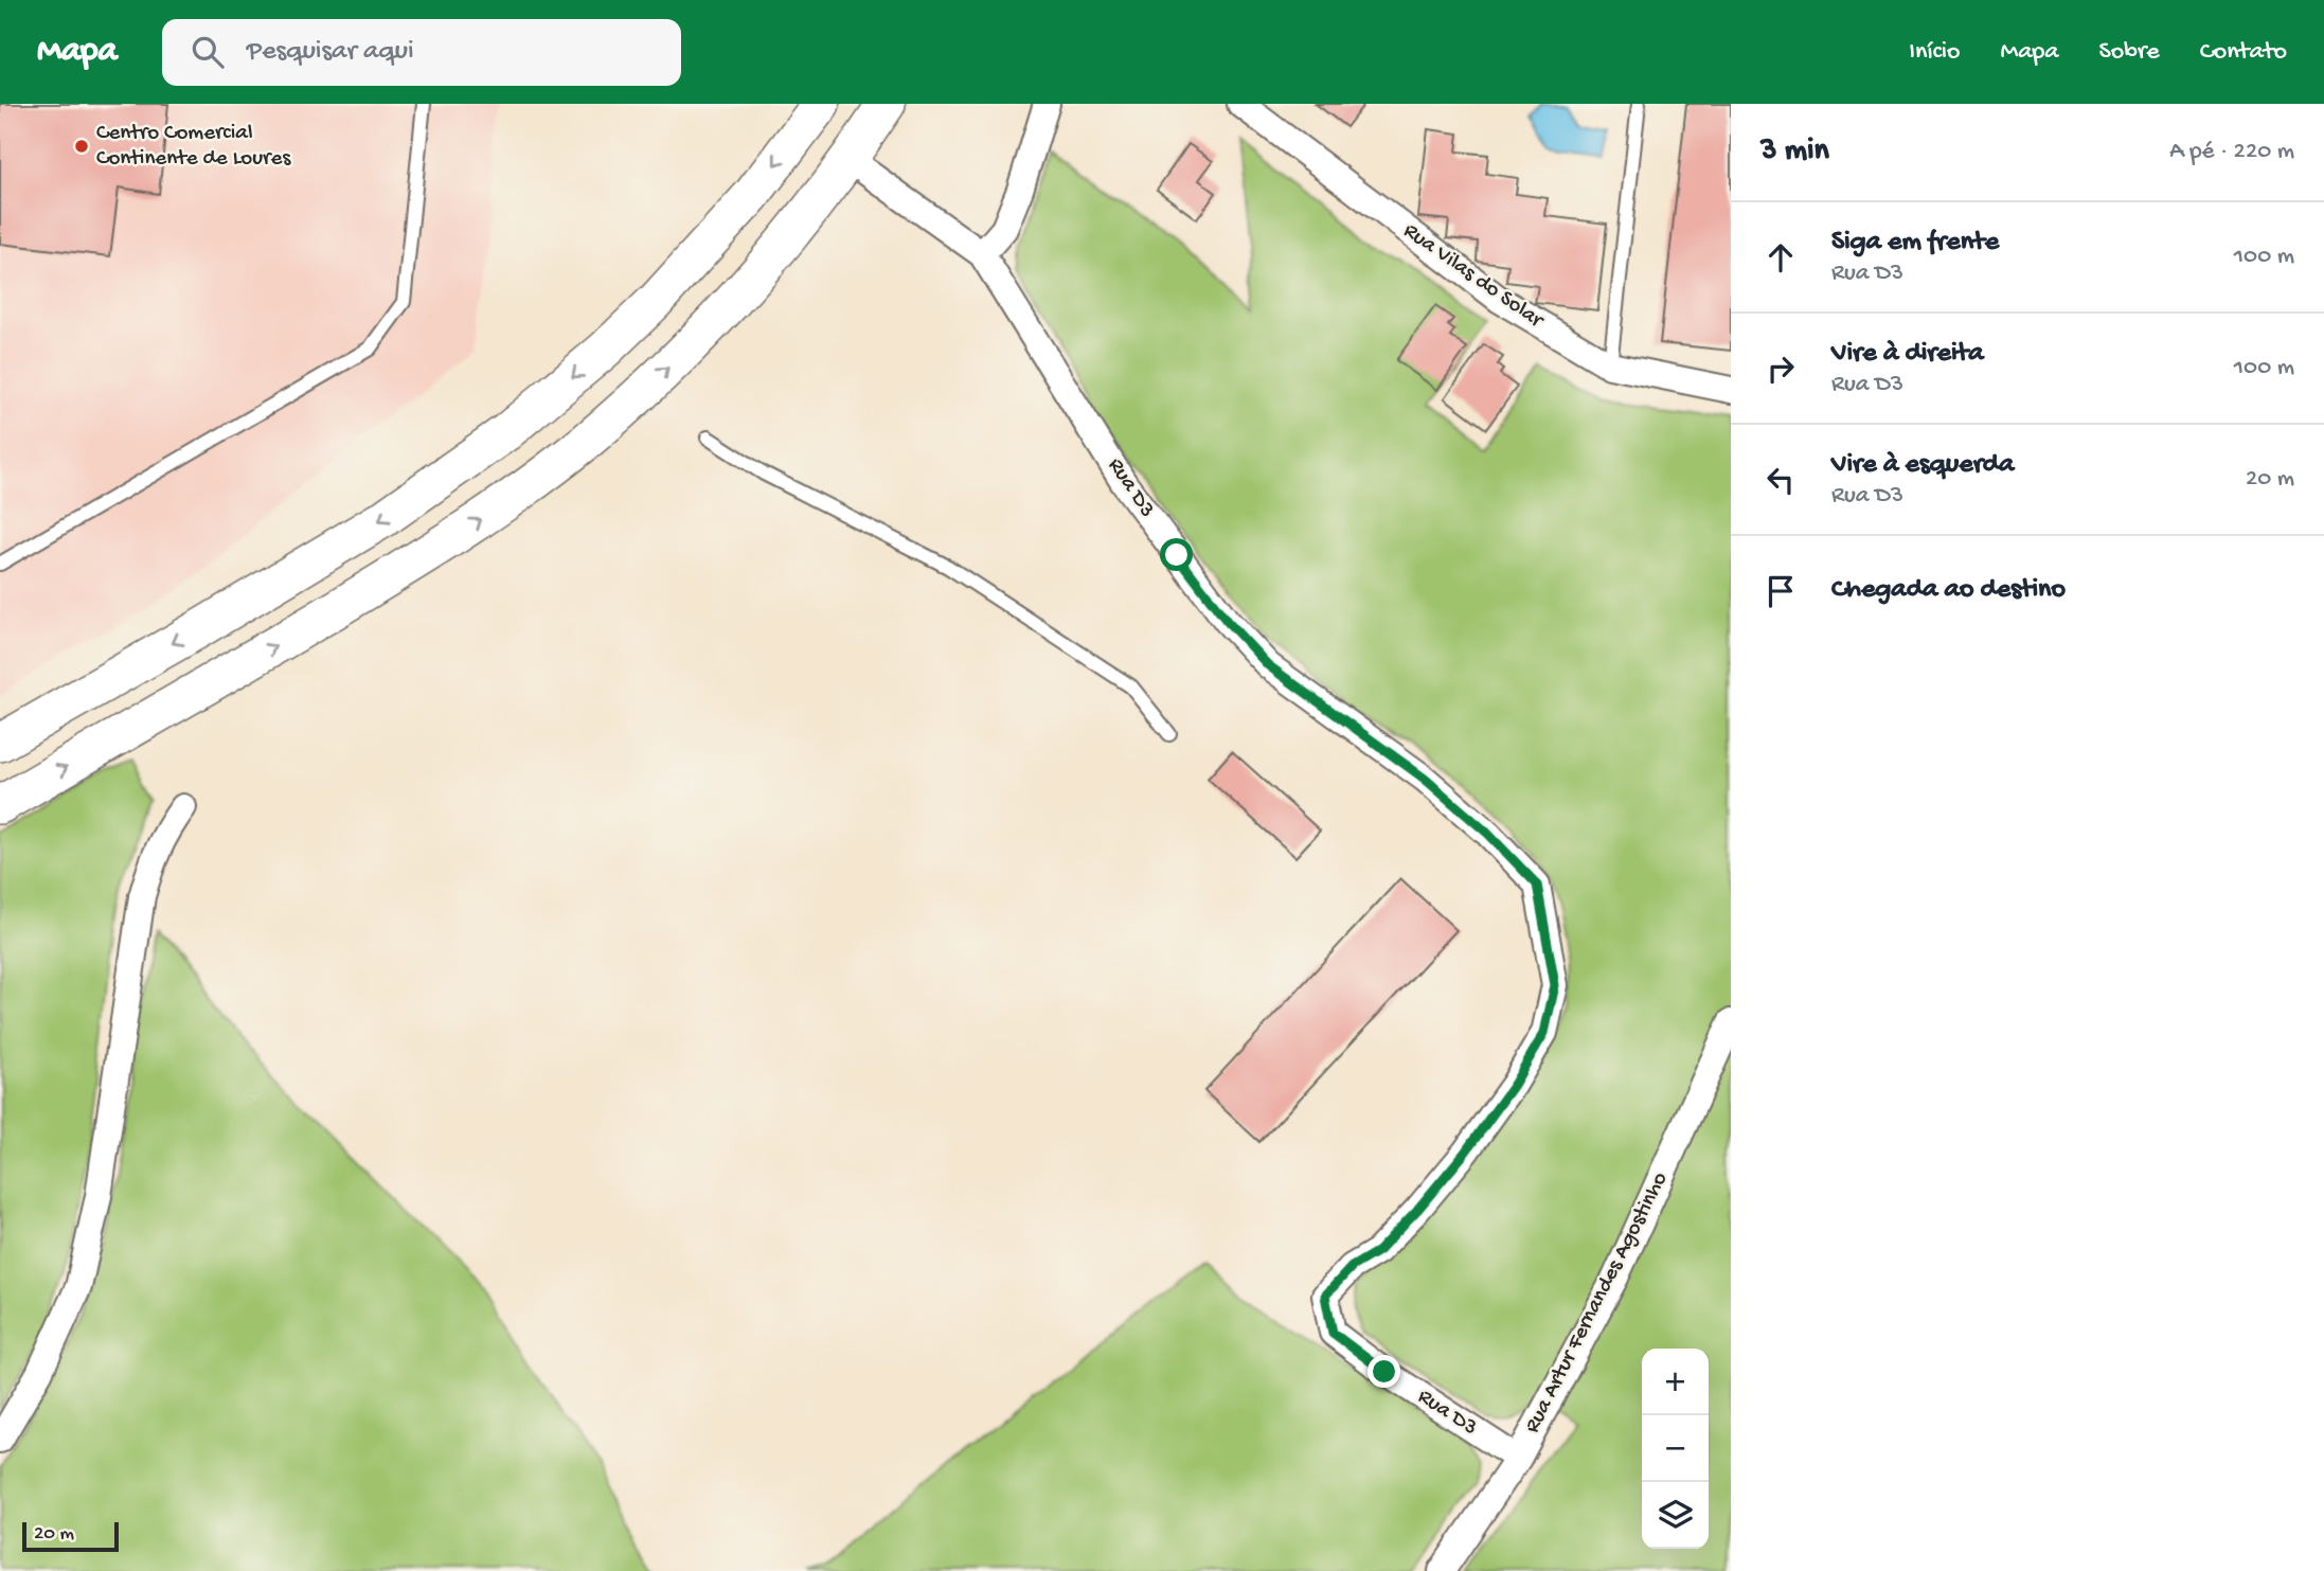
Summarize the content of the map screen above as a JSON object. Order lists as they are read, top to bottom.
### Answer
{
  "streets": {
    "street": ["Rua Vilas do Solar", "Rua D3", "Rua Artur Fernandes Agostinho"]
  },
  "crossings": [
    ["Rua D3", "Rua Artur Fernandes Agostinho"]
  ],
  "places": ["Centro Comercial Continente de Loures"],
  "scale_bar": "20 m",
  "page": {
    "header": "Mapa",
    "search": "Pesquisar aqui",
    "nav": [
      "Início",
      "Mapa",
      "Sobre",
      "Contato"
    ],
    "heading": ["3 min", "A pé · 220 m"],
    "list": [
      ["Siga em frente", "Rua D3", "100 m"],
      ["Vire à direita", "Rua D3", "100 m"],
      ["Vire à esquerda", "Rua D3", "20 m"],
      "Chegada ao destino"
    ],
    "map_buttons": ["+", "−"],
    "scale": "20 m"
  }
}
